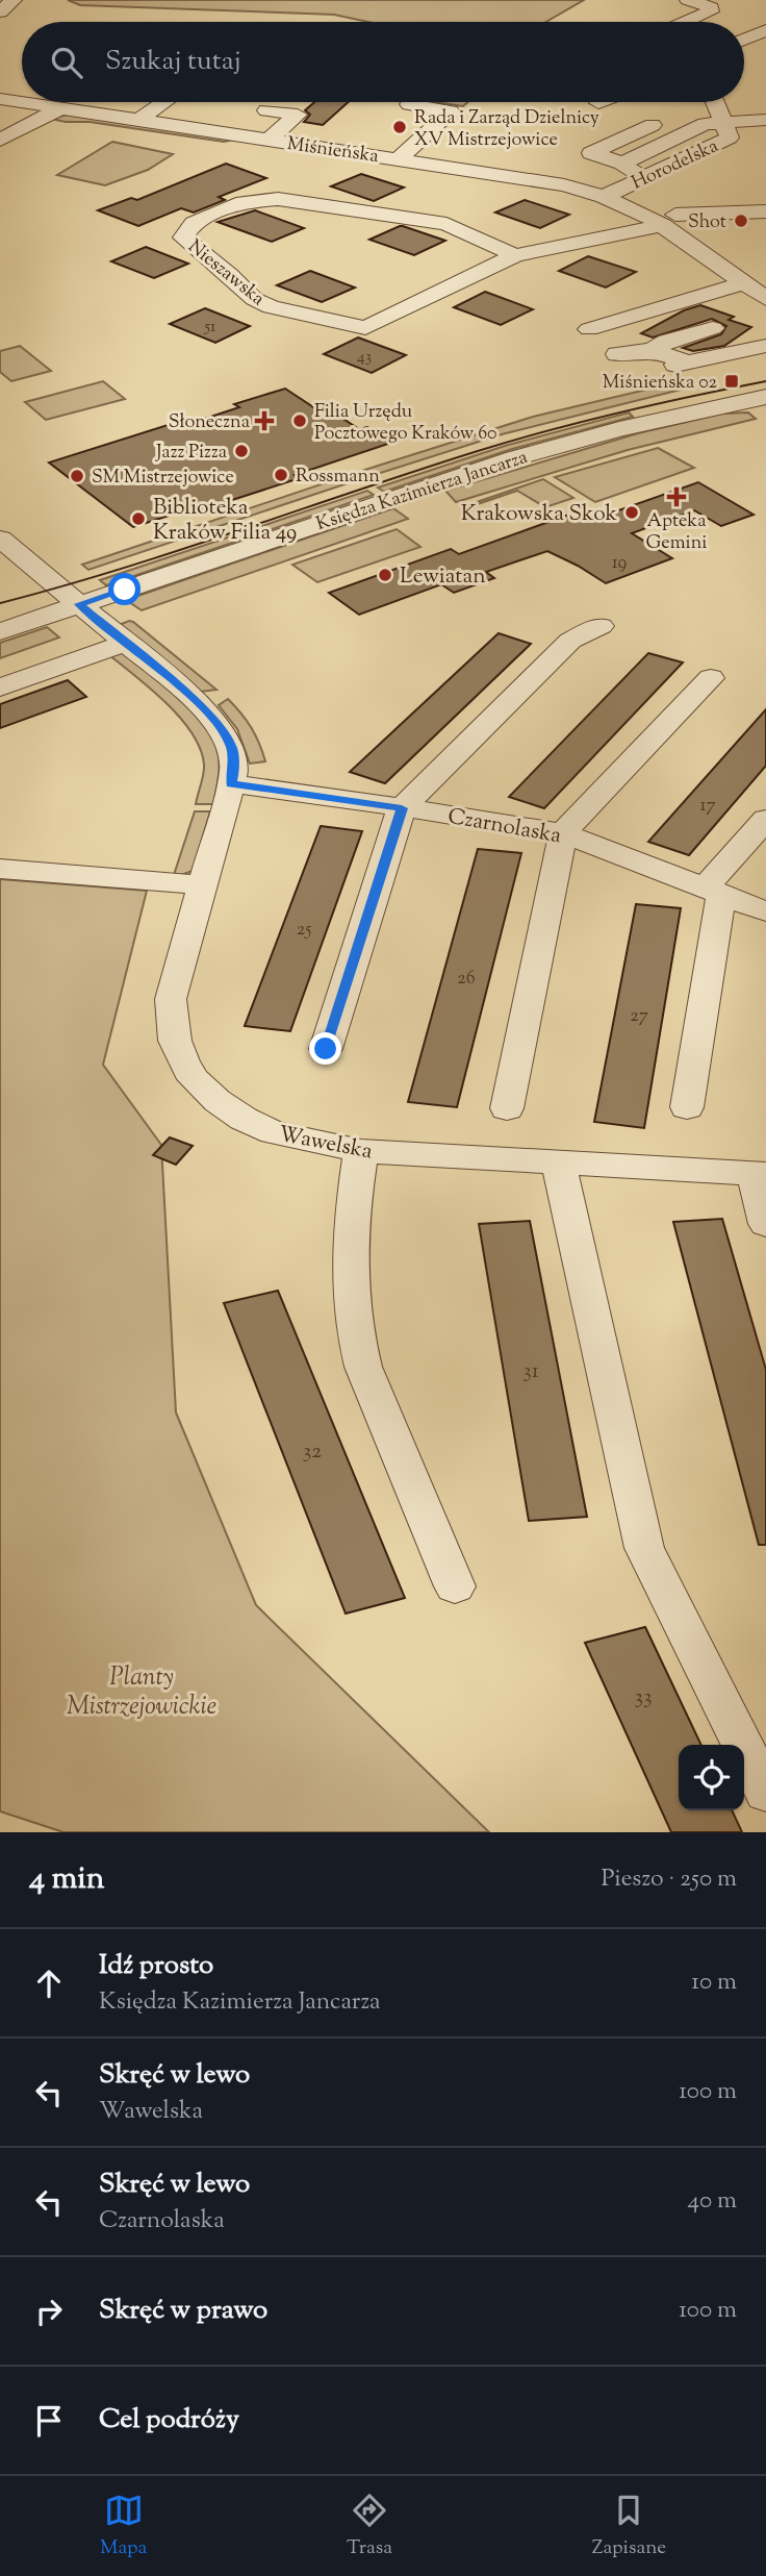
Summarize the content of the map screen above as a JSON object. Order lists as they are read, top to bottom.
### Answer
{
  "streets": {
    "street": [
      "Miśnieńska",
      "Horodelska",
      "Nieszawska",
      "Księdza Kazimierza Jancarza",
      "Czarnolaska",
      "Wawelska"
    ]
  },
  "crossings": [
    ["Miśnieńska", "Horodelska"],
    ["Miśnieńska", "Nieszawska"],
    ["Księdza Kazimierza Jancarza", "Wawelska"],
    ["Czarnolaska", "Wawelska"]
  ],
  "parks": ["Planty Mistrzejowickie"],
  "places": {
    "other": [
      "Rada i Zarząd Dzielnicy XV Mistrzejowice",
      "Shot",
      "Filia Urzędu Pocztowego Kraków 60",
      "Jazz Pizza",
      "Rossmann",
      "SM Mistrzejowice",
      "Krakowska Skok",
      "Biblioteka Kraków Filia 49",
      "Lewiatan"
    ],
    "transit": ["Miśnieńska 02"],
    "health": ["Słoneczna", "Apteka Gemini"]
  },
  "house_numbers": [
    "51",
    "43",
    "19",
    "17",
    "25",
    "26",
    "27",
    "31",
    "32",
    "33"
  ],
  "page": {
    "search": "Szukaj tutaj",
    "heading": ["4 min", "Pieszo · 250 m"],
    "list": [
      ["Idź prosto", "Księdza Kazimierza Jancarza", "10 m"],
      ["Skręć w lewo", "Wawelska", "100 m"],
      ["Skręć w lewo", "Czarnolaska", "40 m"],
      ["Skręć w prawo", "100 m"],
      "Cel podróży"
    ],
    "nav": ["Mapa", "Trasa", "Zapisane"]
  }
}
